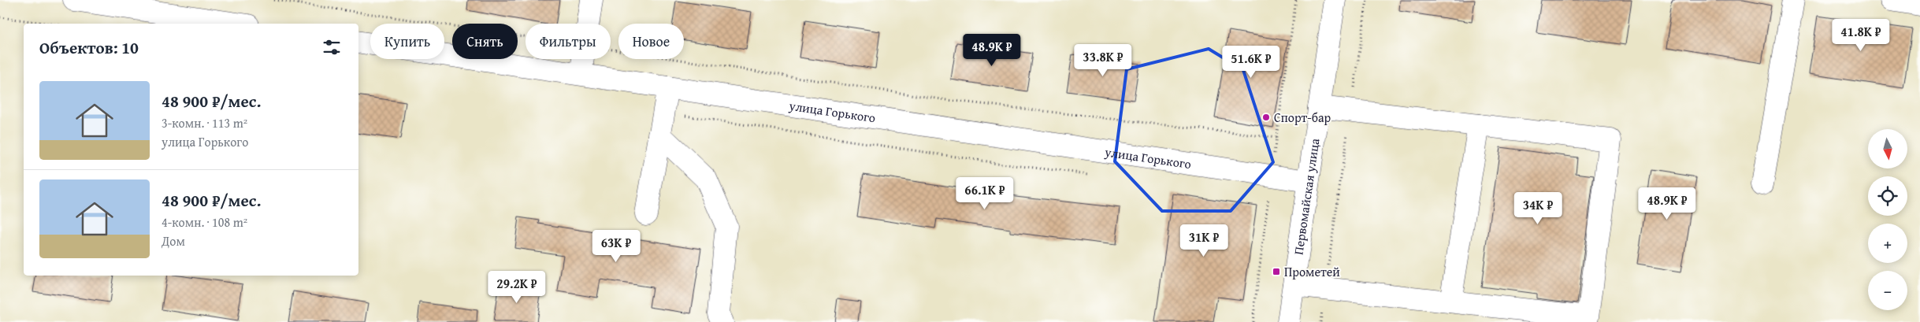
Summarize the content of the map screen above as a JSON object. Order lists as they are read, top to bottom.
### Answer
{
  "streets": {
    "street": ["улица Горького", "Первомайская улица"]
  },
  "crossings": [
    ["улица Горького", "Первомайская улица"]
  ],
  "places": {
    "other": ["Спорт-бар"],
    "transit": ["Прометей"]
  },
  "north": "bottom",
  "page": {
    "price": [
      "41.8K ₽",
      "48.9K ₽",
      "33.8K ₽",
      "51.6K ₽",
      "66.1K ₽",
      "48.9K ₽",
      "34K ₽",
      "31K ₽",
      "63K ₽",
      "29.2K ₽"
    ],
    "chip": [
      "Купить",
      "Снять",
      "Фильтры",
      "Новое"
    ],
    "heading": "Объектов: 10",
    "list": [
      {
        "name": "48 900 ₽/мес.",
        "note": "3-комн. · 113 m² · улица Горького"
      },
      {
        "name": "48 900 ₽/мес.",
        "note": "4-комн. · 108 m² · Дом"
      }
    ],
    "map_buttons": ["+", "−"]
  }
}
